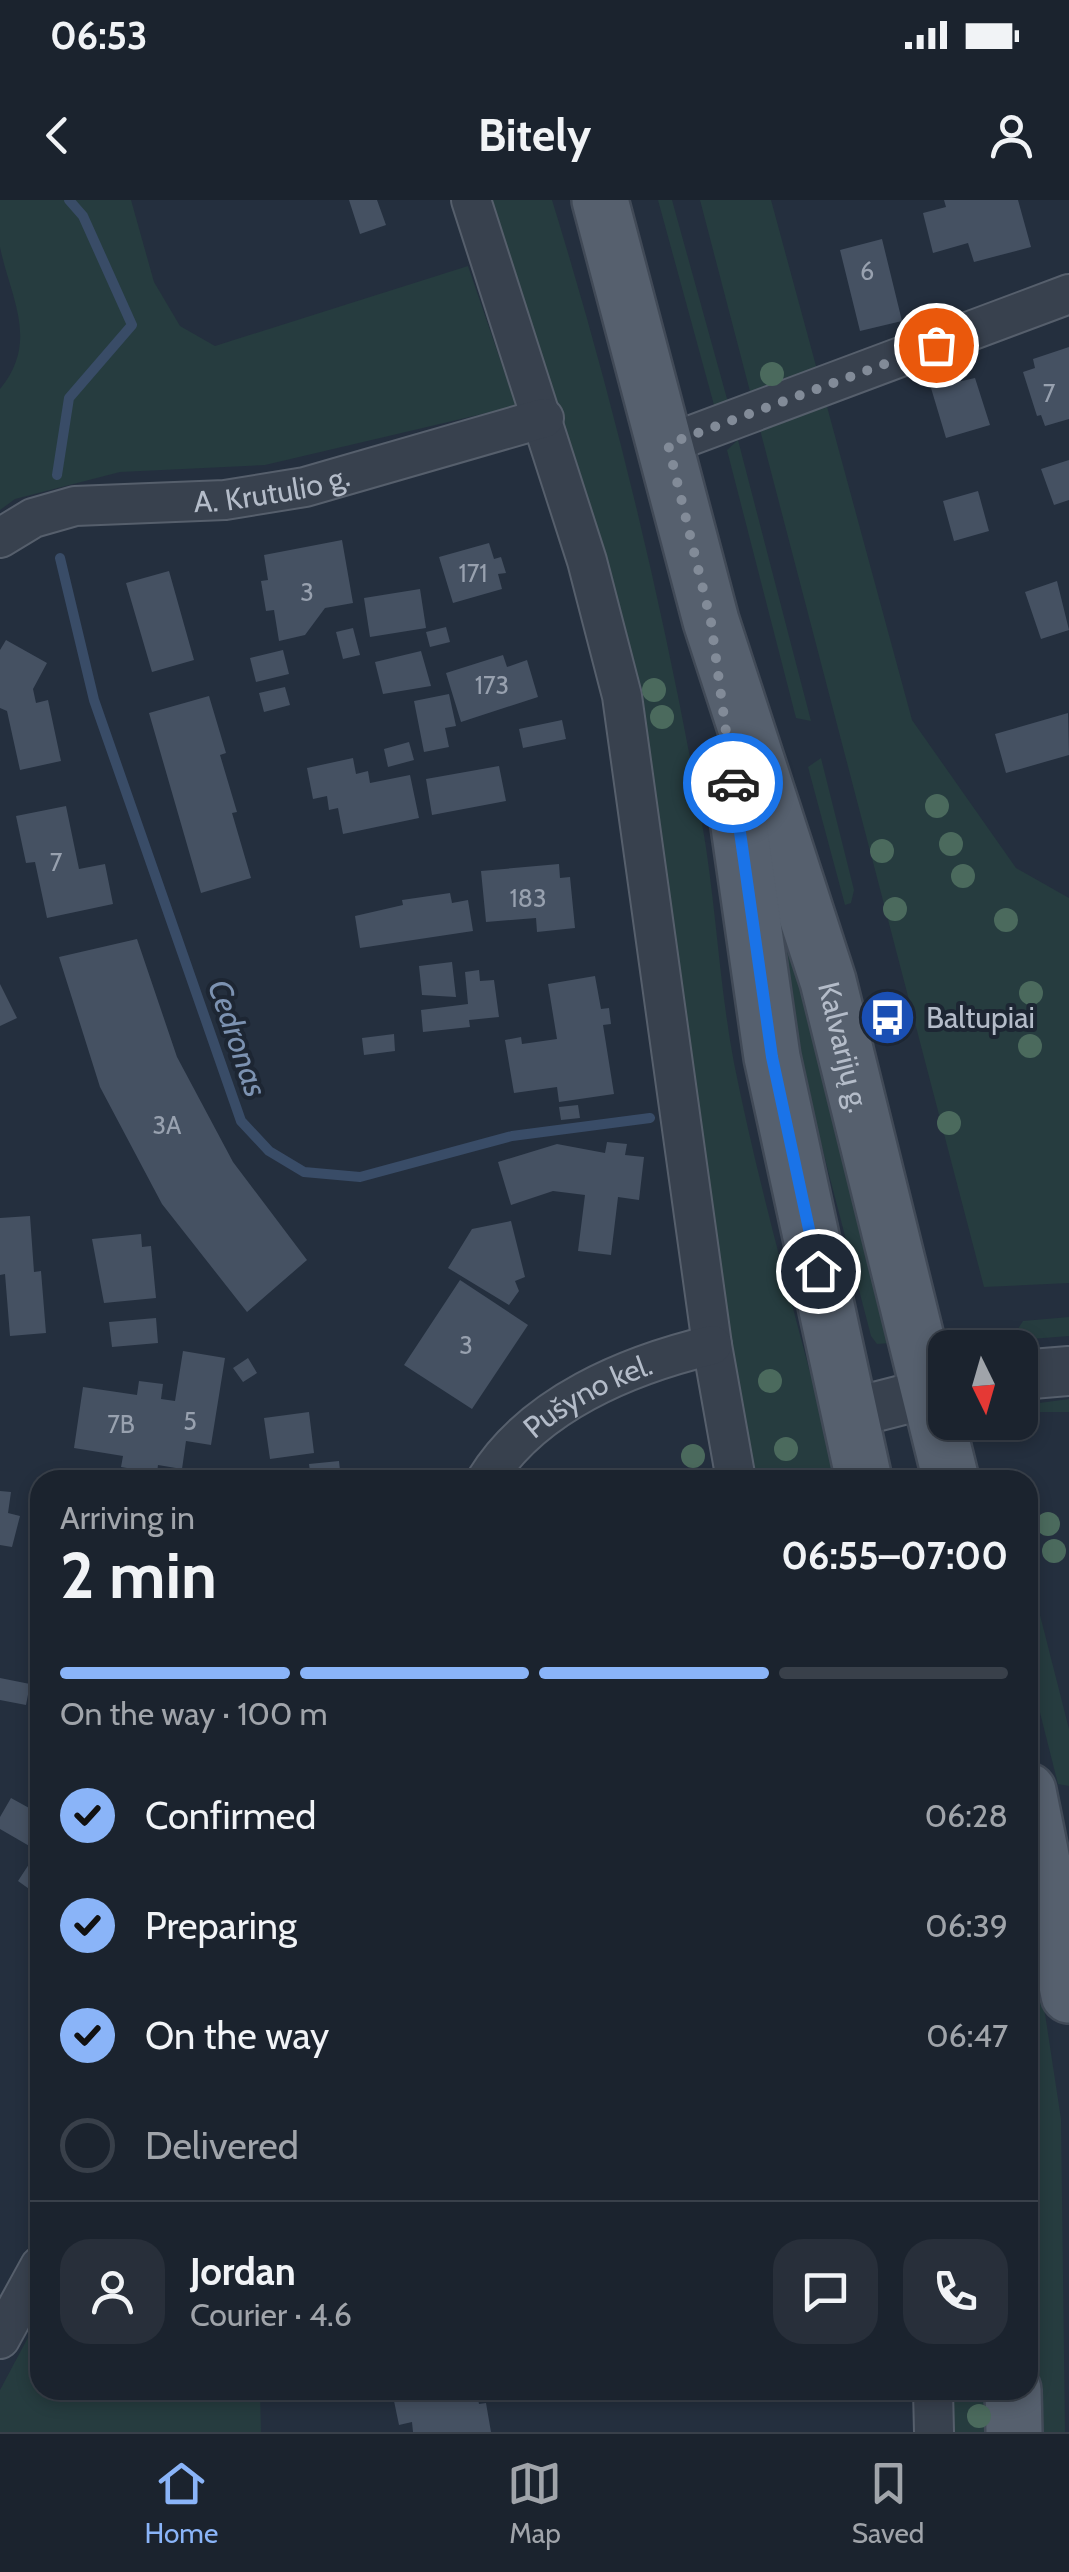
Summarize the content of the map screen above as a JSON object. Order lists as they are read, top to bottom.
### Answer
{
  "streets": {
    "main road": ["Kalvarijų g."],
    "street": ["A. Krutulio g.", "Pušyno kel."]
  },
  "water": ["Cedronas"],
  "places": {
    "bus stop": ["Baltupiai"]
  },
  "house_numbers": [
    "6",
    "7",
    "171",
    "3",
    "173",
    "7",
    "183",
    "3A",
    "3",
    "5",
    "7B"
  ],
  "north": "bottom",
  "page": {
    "status": "06:53",
    "header": "Bitely",
    "heading": ["2 min", "Arriving in", "06:55–07:00"],
    "panel": ["Jordan", "Courier · 4.6"],
    "bar": "On the way · 100 m",
    "list": [
      ["Confirmed", "06:28"],
      ["Preparing", "06:39"],
      ["On the way", "06:47"],
      "Delivered"
    ],
    "tabs": ["Home", "Map", "Saved"]
  }
}
